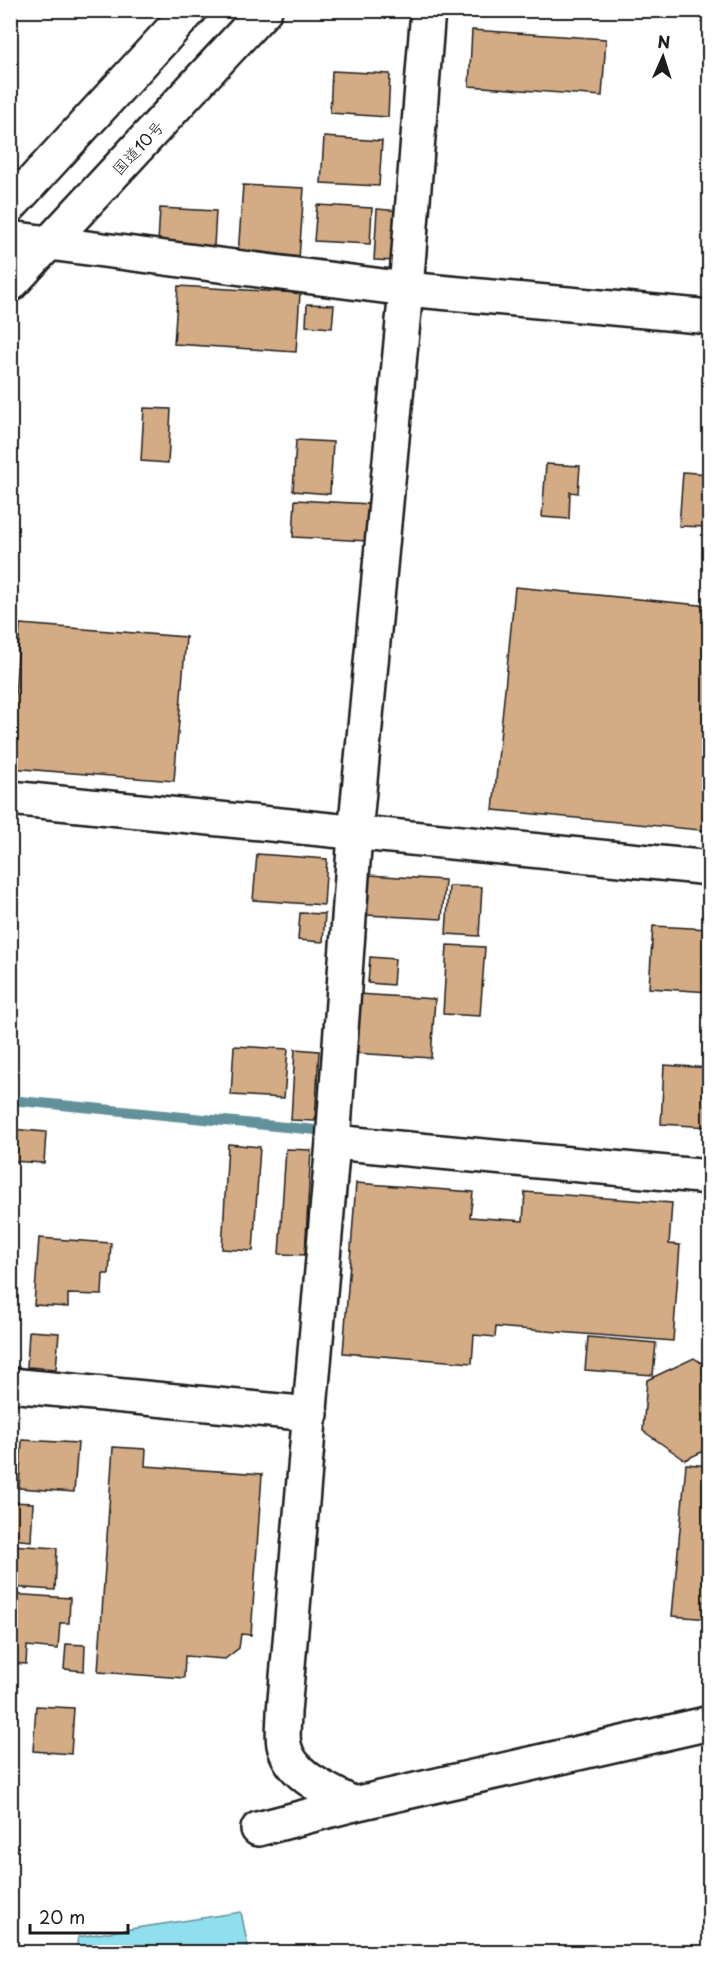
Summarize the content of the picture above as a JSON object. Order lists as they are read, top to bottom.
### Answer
{
  "streets": {
    "main road": ["国道10号"]
  },
  "scale_bar": "20 m",
  "north": "top"
}
